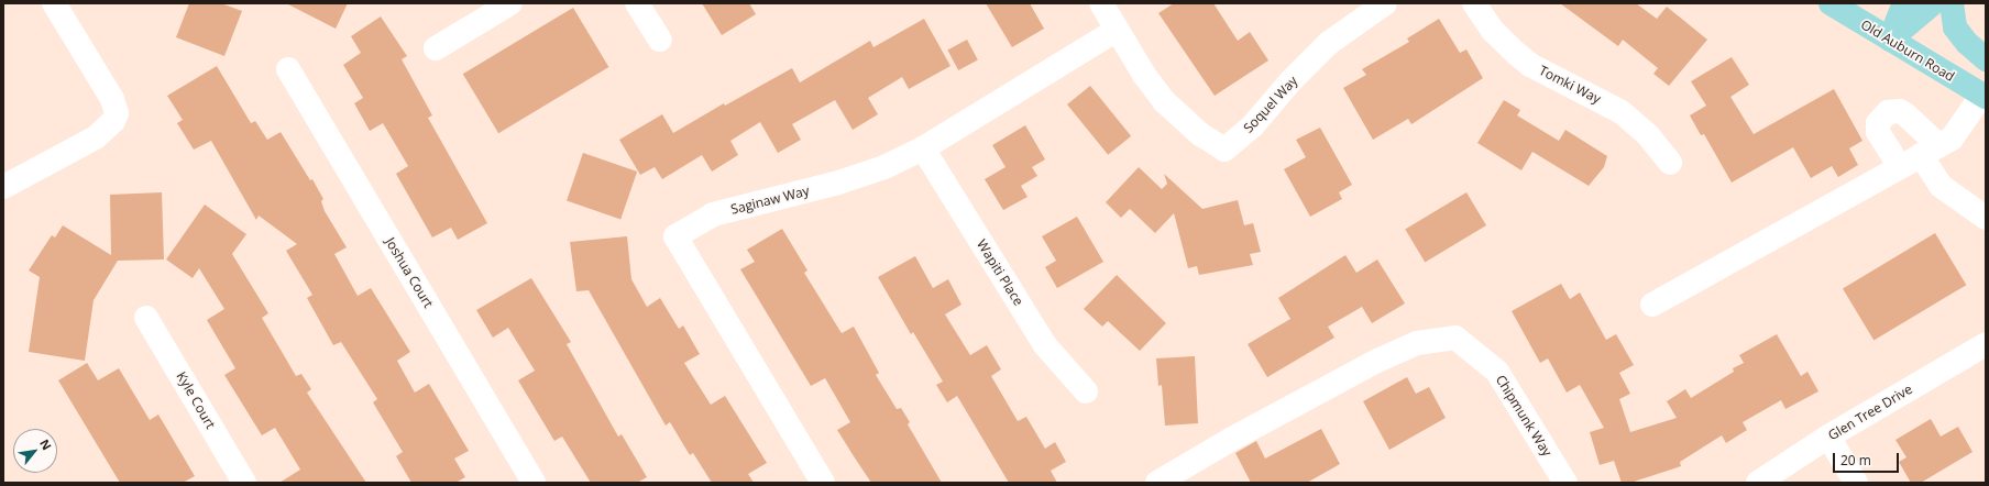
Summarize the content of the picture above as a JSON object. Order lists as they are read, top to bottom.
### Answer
{
  "streets": {
    "main road": ["Old Auburn Road"],
    "street": [
      "Tomki Way",
      "Soquel Way",
      "Saginaw Way",
      "Joshua Court",
      "Wapiti Place",
      "Kyle Court",
      "Glen Tree Drive",
      "Chipmunk Way"
    ]
  },
  "crossings": [
    ["Soquel Way", "Saginaw Way"],
    ["Saginaw Way", "Wapiti Place"]
  ],
  "scale_bar": "20 m",
  "north": "top right"
}
